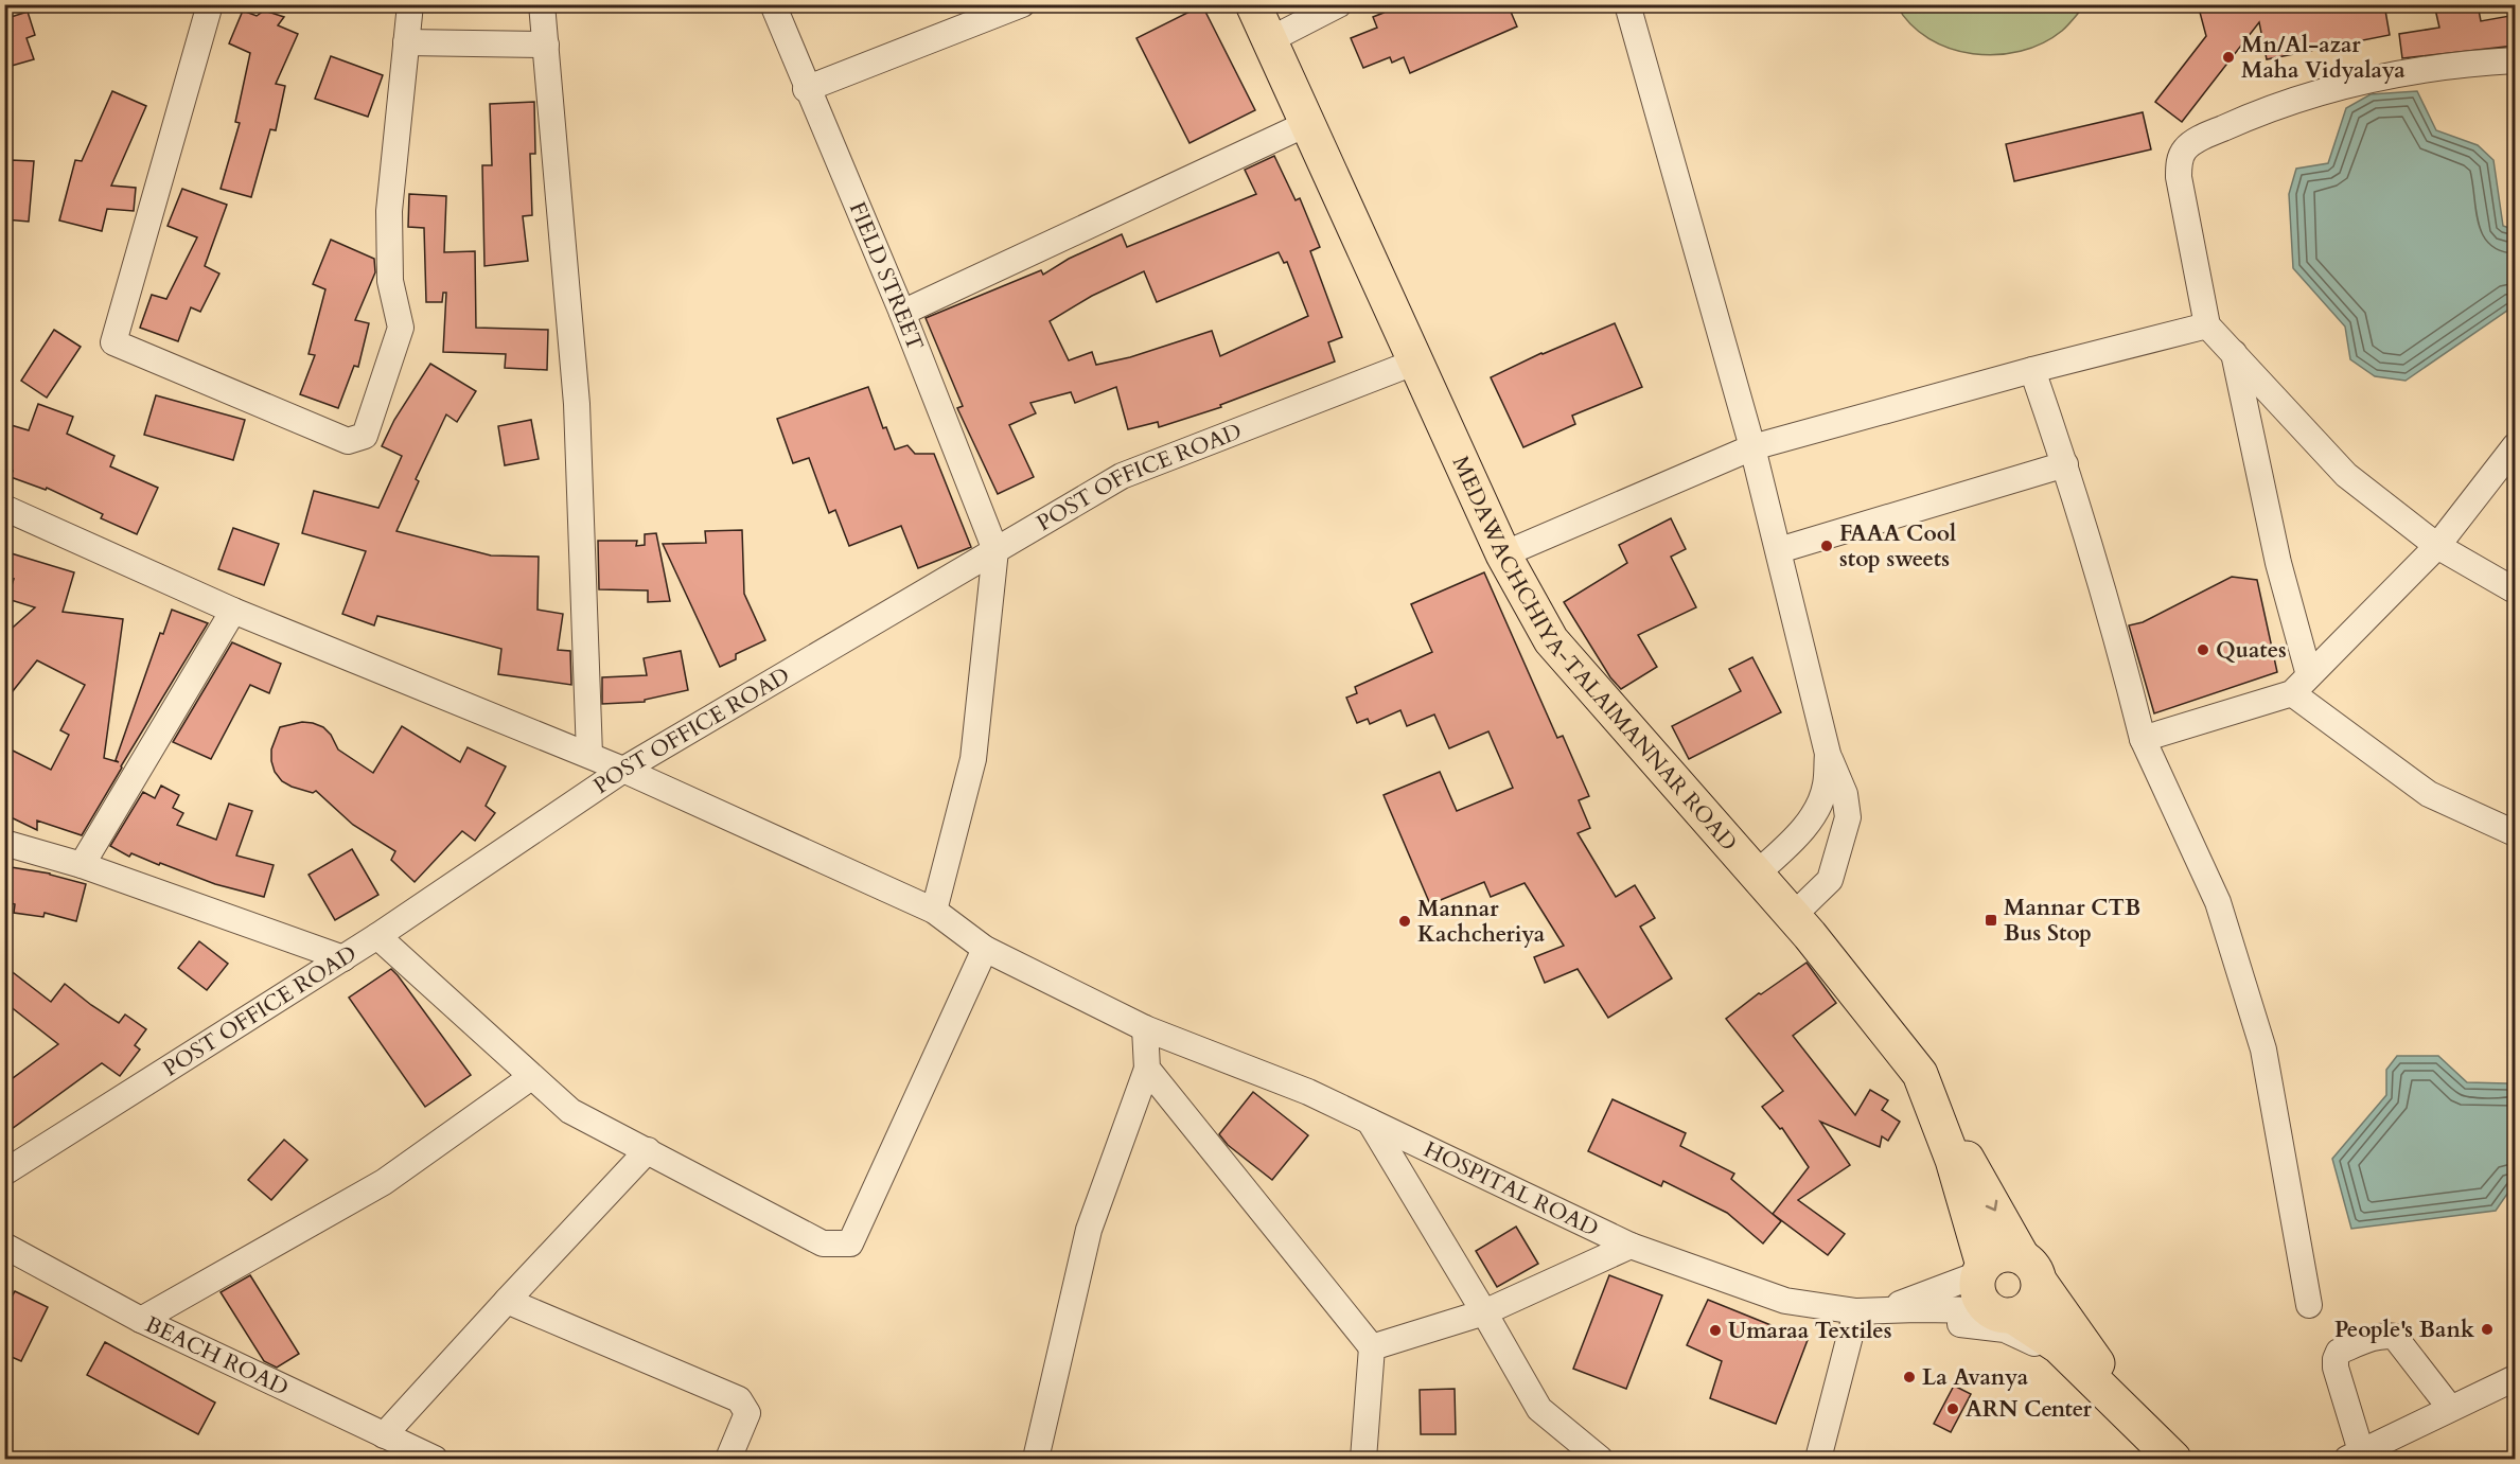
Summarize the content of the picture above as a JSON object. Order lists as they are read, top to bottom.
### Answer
{
  "streets": {
    "highway": ["MEDAWACHCHIYA-TALAIMANNAR ROAD"],
    "street": [
      "FIELD STREET",
      "POST OFFICE ROAD",
      "HOSPITAL ROAD",
      "BEACH ROAD"
    ]
  },
  "crossings": [
    ["FIELD STREET", "POST OFFICE ROAD"],
    ["POST OFFICE ROAD", "MEDAWACHCHIYA-TALAIMANNAR ROAD"],
    ["POST OFFICE ROAD", "HOSPITAL ROAD"],
    ["MEDAWACHCHIYA-TALAIMANNAR ROAD", "HOSPITAL ROAD"]
  ],
  "places": {
    "other": [
      "Mn/Al-azar Maha Vidyalaya",
      "FAAA Cool stop sweets",
      "Quates",
      "Mannar Kachcheriya",
      "People's Bank",
      "Umaraa Textiles",
      "La Avanya",
      "ARN Center"
    ],
    "transit": ["Mannar CTB Bus Stop"]
  }
}
